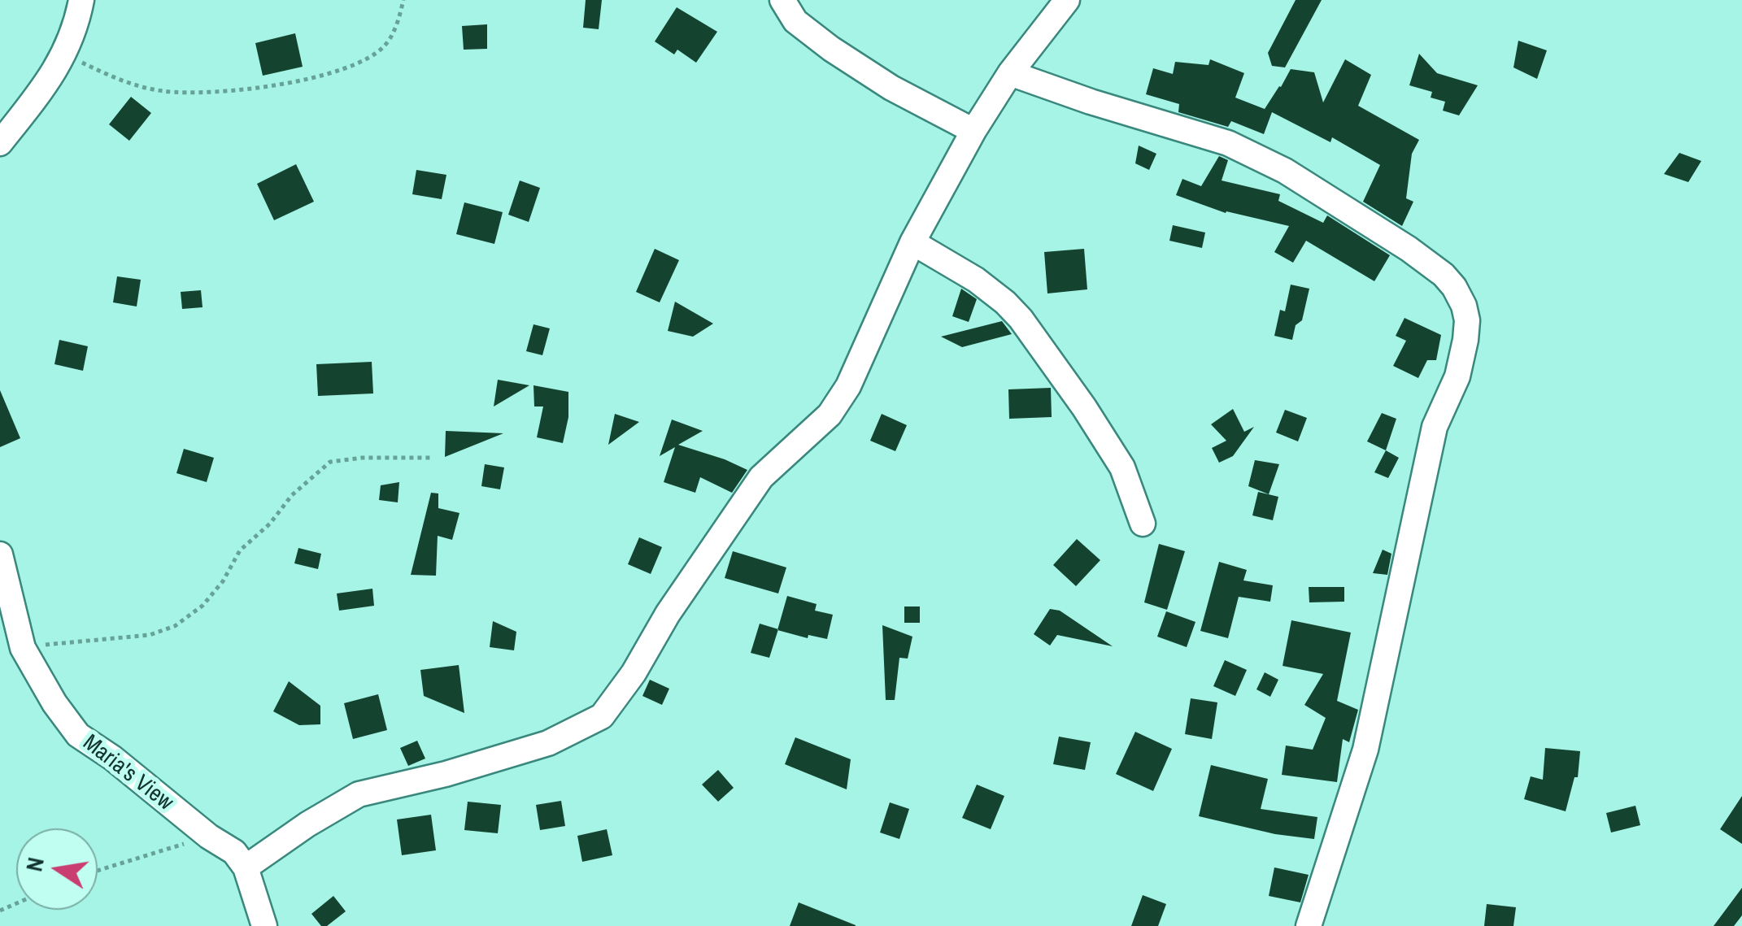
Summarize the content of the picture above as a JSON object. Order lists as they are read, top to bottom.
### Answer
{
  "streets": {
    "street": ["Maria's View"]
  },
  "north": "left"
}
